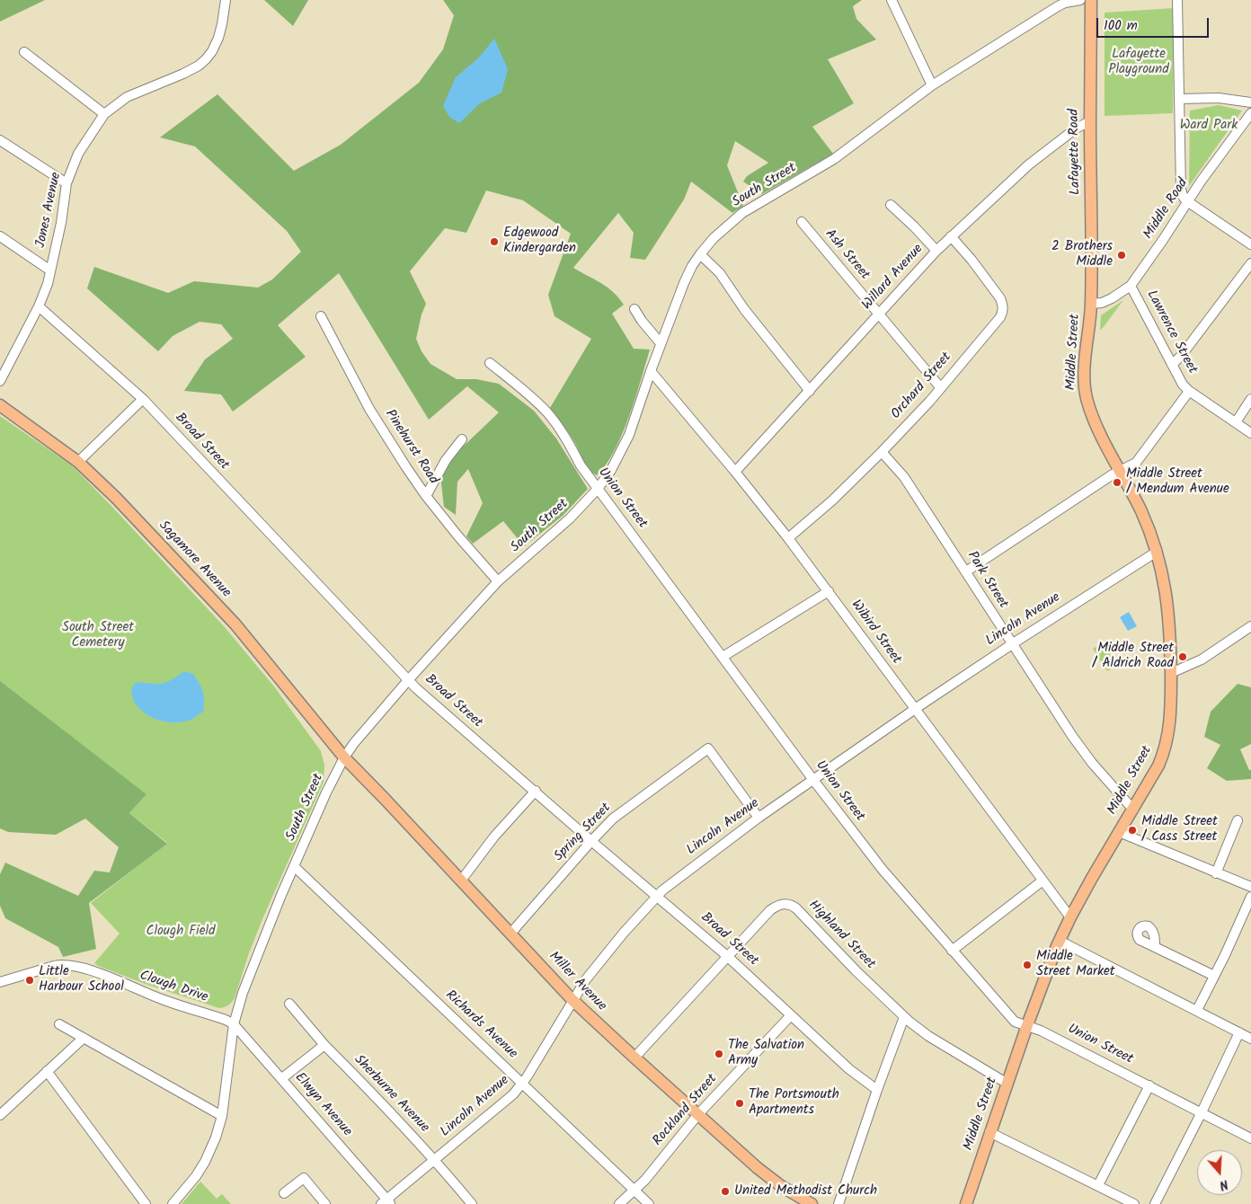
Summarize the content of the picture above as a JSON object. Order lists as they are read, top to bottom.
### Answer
{
  "streets": {
    "main road": [
      "Lafayette Road",
      "Middle Street",
      "Sagamore Avenue",
      "Miller Avenue"
    ],
    "street": [
      "South Street",
      "Middle Road",
      "Jones Avenue",
      "Ash Street",
      "Willard Avenue",
      "Lawrence Street",
      "Orchard Street",
      "Broad Street",
      "Pinehurst Road",
      "Union Street",
      "Park Street",
      "Lincoln Avenue",
      "Wibird Street",
      "Spring Street",
      "Highland Street",
      "Clough Drive",
      "Richards Avenue",
      "Sherburne Avenue",
      "Elwyn Avenue",
      "Rockland Street"
    ]
  },
  "crossings": [
    ["Lafayette Road", "Middle Road"],
    ["Lafayette Road", "Willard Avenue"],
    ["Lafayette Road", "Middle Street"],
    ["South Street", "Broad Street"],
    ["South Street", "Pinehurst Road"],
    ["South Street", "Union Street"],
    ["South Street", "Sagamore Avenue"],
    ["South Street", "Wibird Street"],
    ["South Street", "Miller Avenue"],
    ["South Street", "Clough Drive"],
    ["South Street", "Richards Avenue"],
    ["South Street", "Elwyn Avenue"],
    ["Middle Road", "Lawrence Street"],
    ["Middle Road", "Middle Street"],
    ["Jones Avenue", "Broad Street"],
    ["Ash Street", "Willard Avenue"],
    ["Ash Street", "Orchard Street"],
    ["Willard Avenue", "Orchard Street"],
    ["Willard Avenue", "Wibird Street"],
    ["Lawrence Street", "Middle Street"],
    ["Lawrence Street", "Park Street"],
    ["Middle Street", "Union Street"],
    ["Middle Street", "Park Street"],
    ["Middle Street", "Lincoln Avenue"],
    ["Middle Street", "Wibird Street"],
    ["Middle Street", "Highland Street"],
    ["Orchard Street", "Park Street"],
    ["Orchard Street", "Wibird Street"],
    ["Broad Street", "Lincoln Avenue"],
    ["Broad Street", "Spring Street"],
    ["Broad Street", "Highland Street"],
    ["Broad Street", "Rockland Street"],
    ["Union Street", "Lincoln Avenue"],
    ["Sagamore Avenue", "Miller Avenue"],
    ["Park Street", "Lincoln Avenue"],
    ["Lincoln Avenue", "Wibird Street"],
    ["Lincoln Avenue", "Spring Street"],
    ["Lincoln Avenue", "Miller Avenue"],
    ["Lincoln Avenue", "Richards Avenue"],
    ["Lincoln Avenue", "Sherburne Avenue"],
    ["Lincoln Avenue", "Elwyn Avenue"],
    ["Spring Street", "Miller Avenue"],
    ["Highland Street", "Miller Avenue"],
    ["Miller Avenue", "Rockland Street"],
    ["Clough Drive", "Elwyn Avenue"],
    ["Richards Avenue", "Rockland Street"]
  ],
  "parks": [
    "Lafayette Playground",
    "Ward Park",
    "South Street Cemetery",
    "Clough Field"
  ],
  "places": [
    "Edgewood Kindergarden",
    "2 Brothers Middle",
    "Middle Street / Mendum Avenue",
    "Middle Street / Aldrich Road",
    "Middle Street / Cass Street",
    "Middle Street Market",
    "Little Harbour School",
    "The Salvation Army",
    "The Portsmouth Apartments",
    "United Methodist Church"
  ],
  "scale_bar": "100 m",
  "north": "bottom"
}
